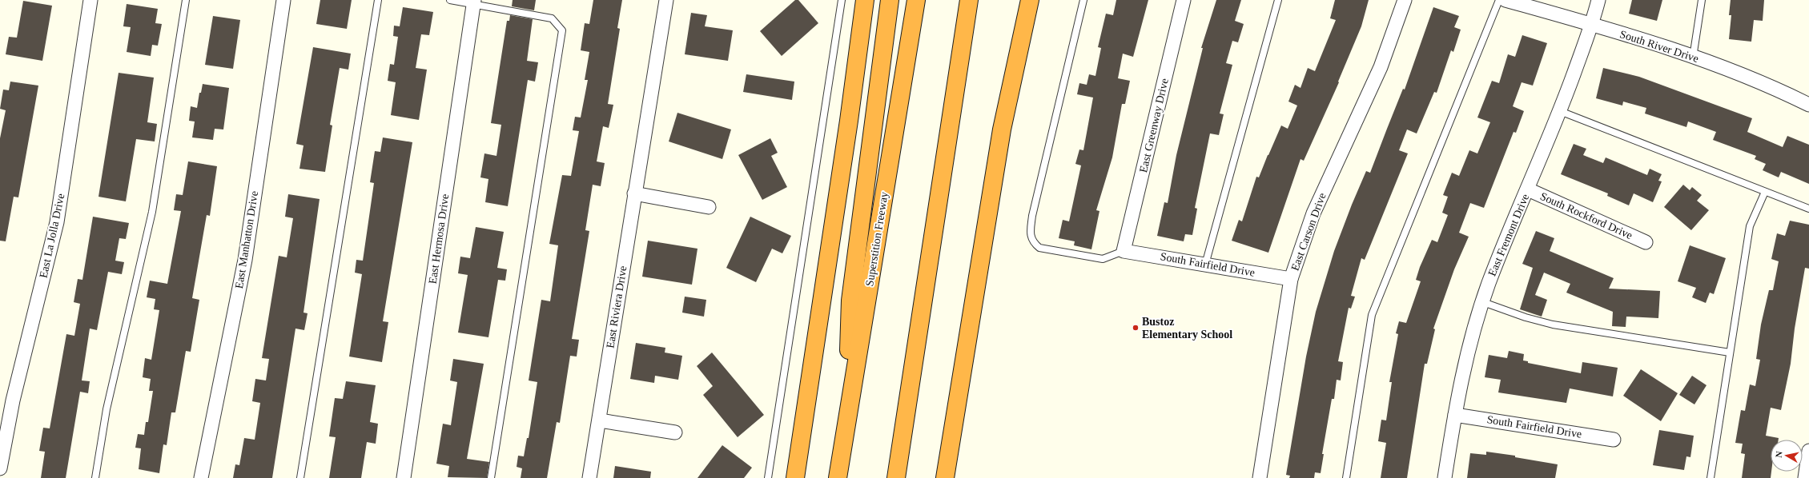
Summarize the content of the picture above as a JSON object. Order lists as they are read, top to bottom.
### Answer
{
  "streets": {
    "highway": ["Superstition Freeway"],
    "street": [
      "South River Drive",
      "East Greenway Drive",
      "South Rockford Drive",
      "East Carson Drive",
      "East Fremont Drive",
      "East La Jolla Drive",
      "East Hermosa Drive",
      "East Manhatton Drive",
      "South Fairfield Drive",
      "East Riviera Drive"
    ]
  },
  "crossings": [
    ["South River Drive", "East Fremont Drive"],
    ["East Greenway Drive", "South Fairfield Drive"],
    ["South Rockford Drive", "East Fremont Drive"],
    ["East Carson Drive", "South Fairfield Drive"],
    ["East Fremont Drive", "South Fairfield Drive"]
  ],
  "places": ["Bustoz Elementary School"],
  "north": "left"
}
